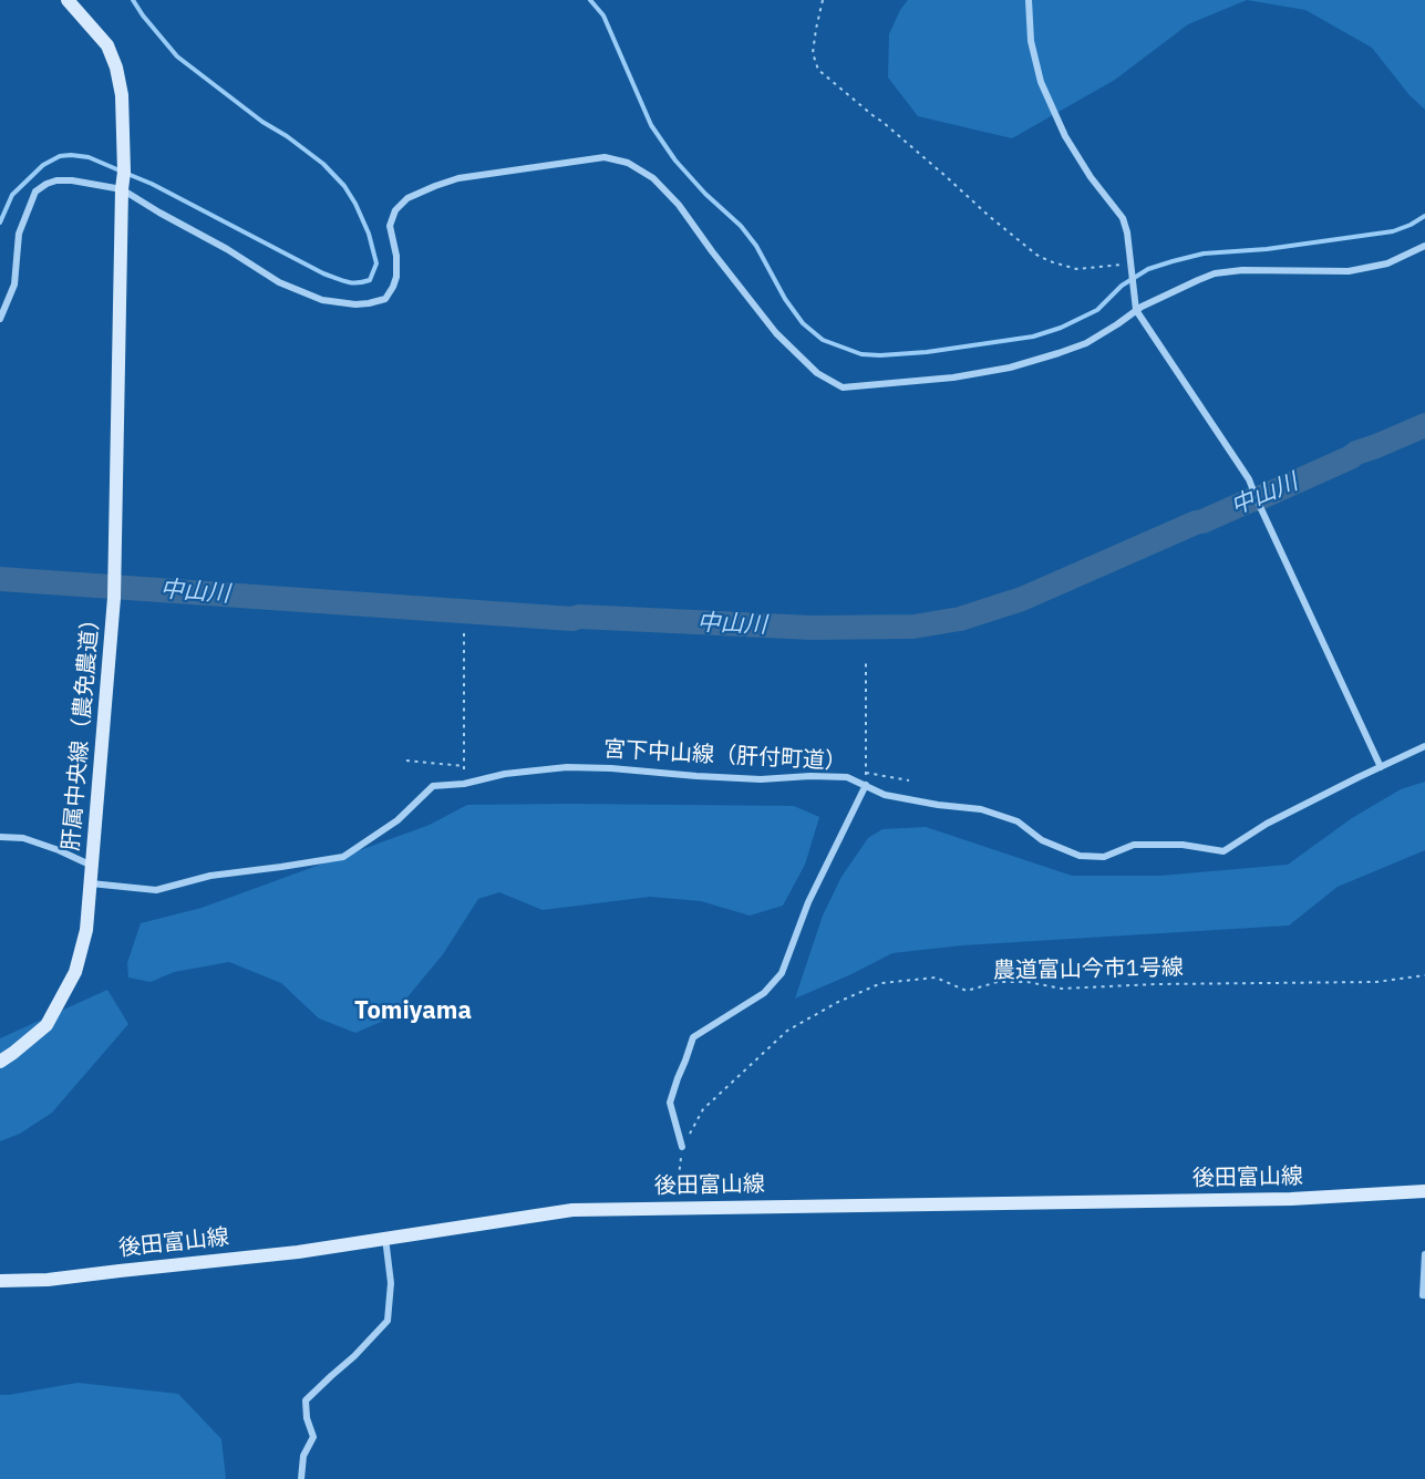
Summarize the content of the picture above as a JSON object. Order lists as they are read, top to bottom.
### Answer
{
  "streets": {
    "main road": ["肝属中央線（農免農道）", "後田富山線"],
    "street": ["宮下中山線（肝付町道）"],
    "path": ["農道富山今市1号線"]
  },
  "crossings": [
    ["肝属中央線（農免農道）", "宮下中山線（肝付町道）"],
    ["農道富山今市1号線", "後田富山線"]
  ],
  "districts": ["Tomiyama"],
  "water": ["中山川"]
}
